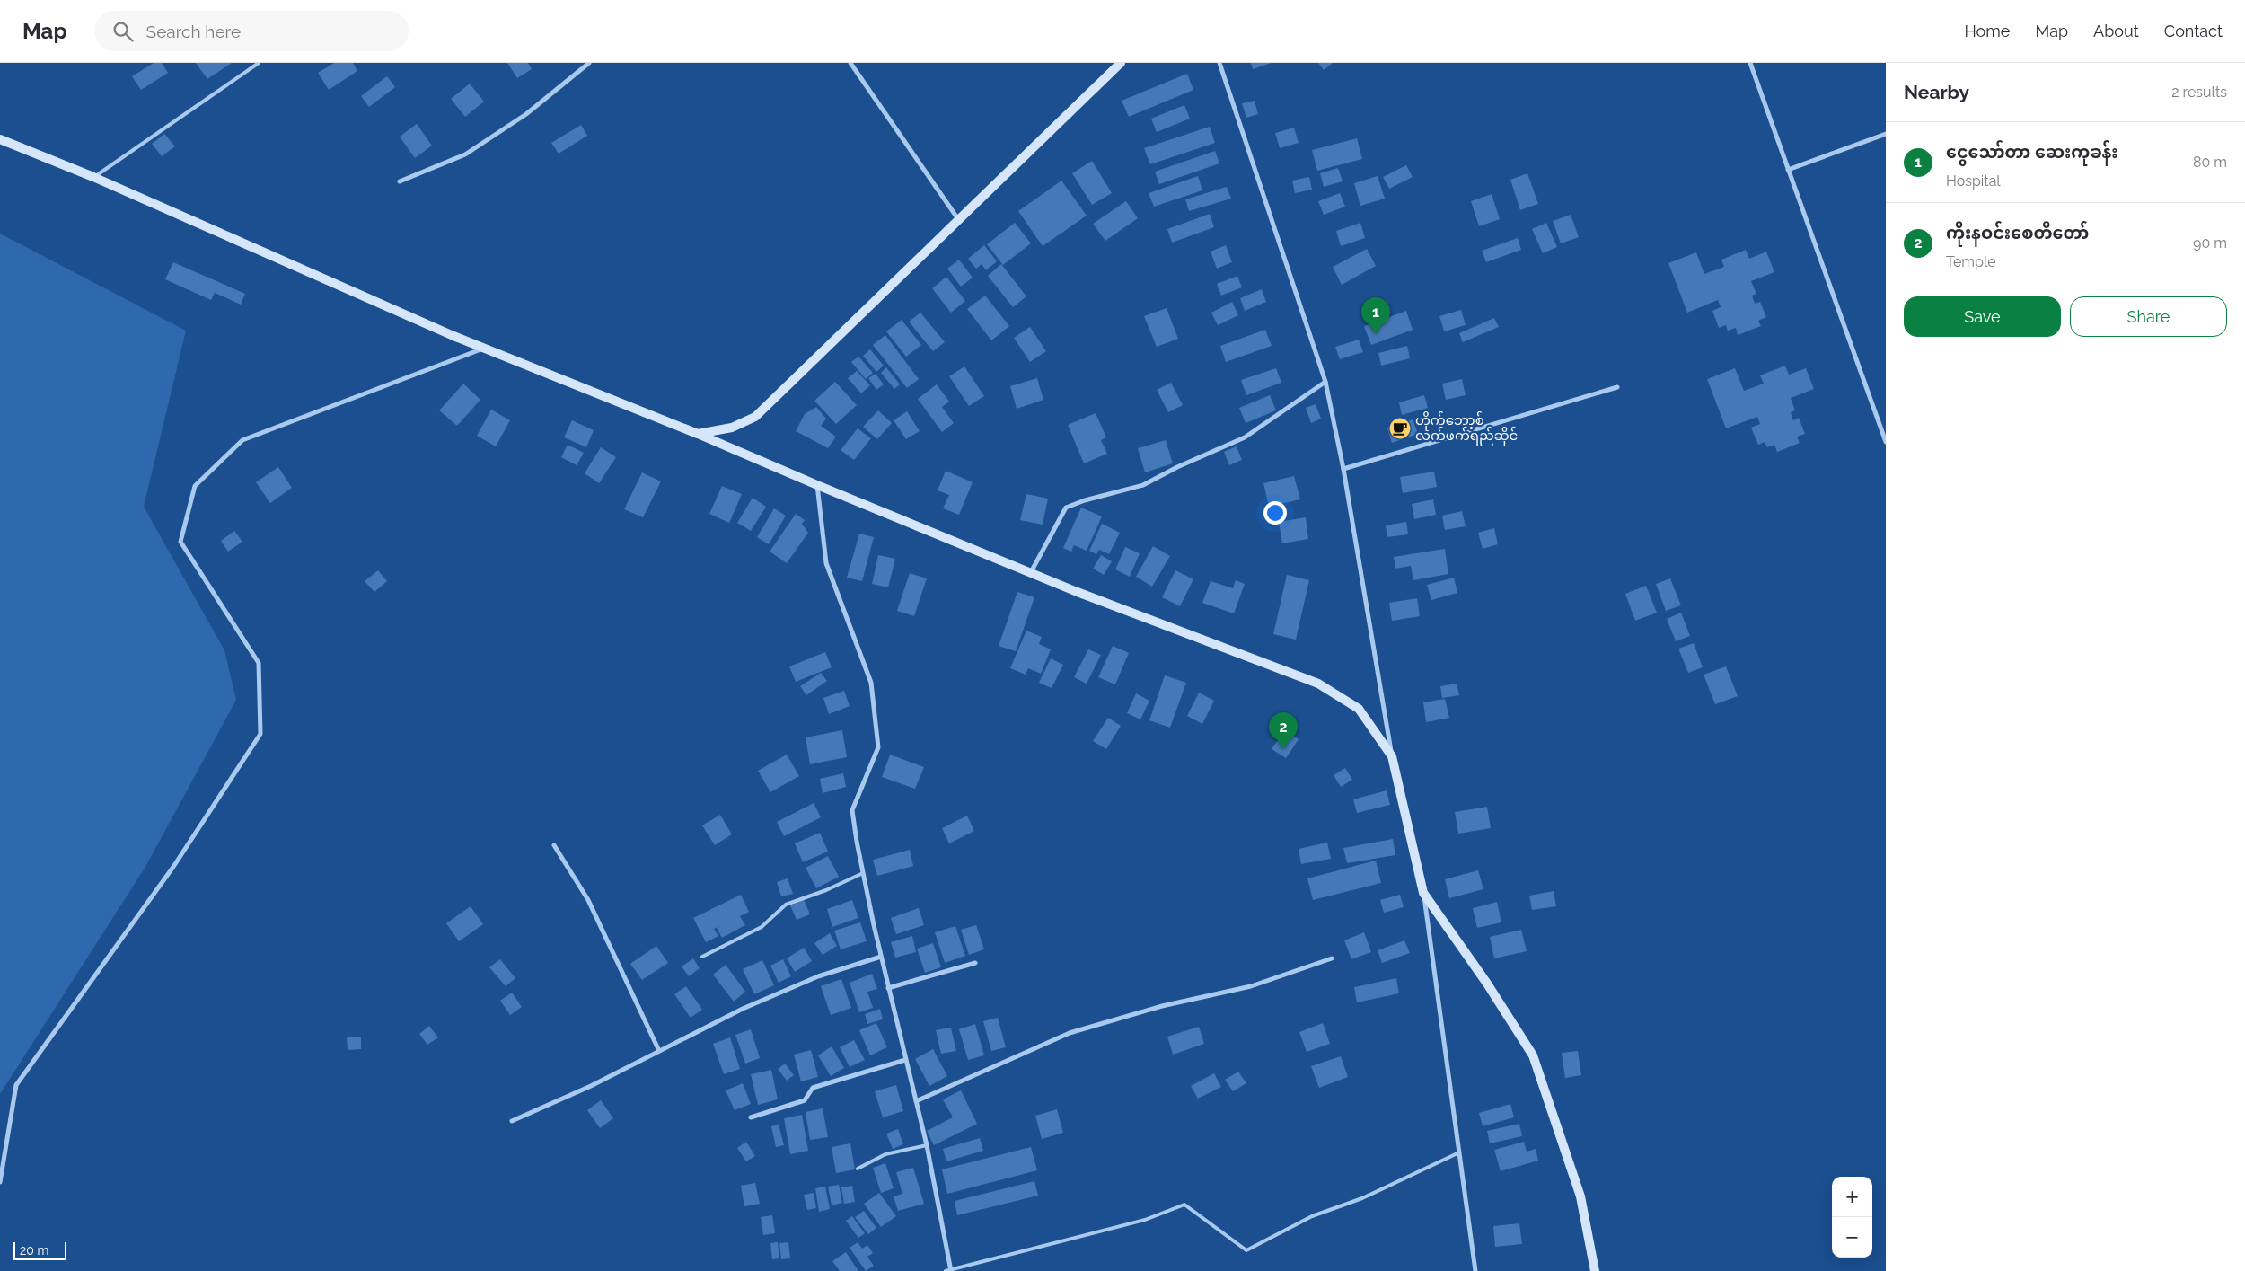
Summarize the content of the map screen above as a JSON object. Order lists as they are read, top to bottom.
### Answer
{
  "places": {
    "cafe": ["ဟိုက်ဘော့စ် လက်ဖက်ရည်ဆိုင်"]
  },
  "scale_bar": "20 m",
  "page": {
    "header": "Map",
    "search": "Search here",
    "nav": [
      "Home",
      "Map",
      "About",
      "Contact"
    ],
    "heading": ["Nearby", "2 results"],
    "list": [
      {
        "mark": "1",
        "name": "ငွေသော်တာ ဆေးကုခန်း",
        "note": "Hospital",
        "value": "80 m"
      },
      {
        "mark": "2",
        "name": "ကိုးနဝင်းစေတီတော်",
        "note": "Temple",
        "value": "90 m"
      }
    ],
    "buttons": ["Save", "Share"],
    "pins": ["1", "2"],
    "map_buttons": ["+", "−"],
    "scale": "20 m"
  }
}
